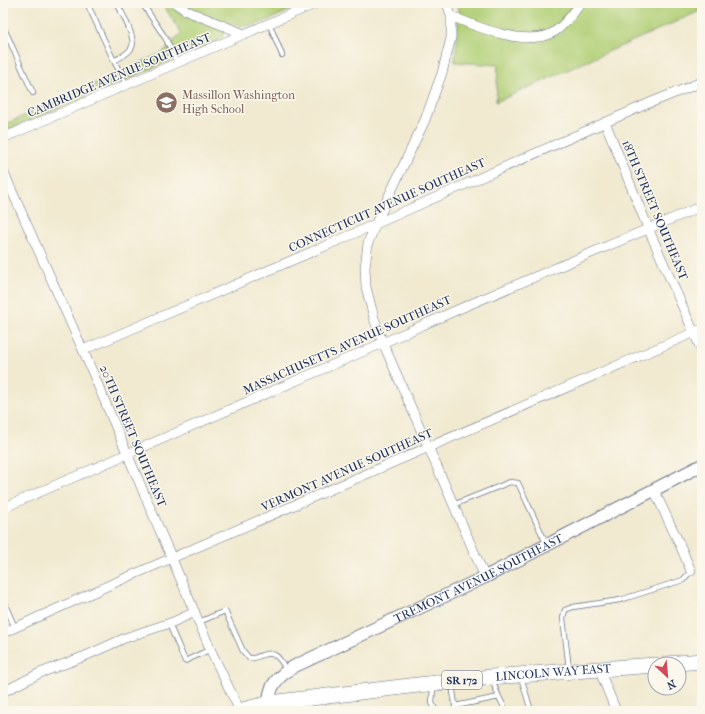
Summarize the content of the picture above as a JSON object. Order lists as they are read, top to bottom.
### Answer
{
  "streets": {
    "main road": ["LINCOLN WAY EAST", "SR 172"],
    "street": [
      "CAMBRIDGE AVENUE SOUTHEAST",
      "CONNECTICUT AVENUE SOUTHEAST",
      "18TH STREET SOUTHEAST",
      "MASSACHUSETTS AVENUE SOUTHEAST",
      "20TH STREET SOUTHEAST",
      "VERMONT AVENUE SOUTHEAST",
      "TREMONT AVENUE SOUTHEAST"
    ]
  },
  "crossings": [
    ["CONNECTICUT AVENUE SOUTHEAST", "18TH STREET SOUTHEAST"],
    ["CONNECTICUT AVENUE SOUTHEAST", "20TH STREET SOUTHEAST"],
    ["18TH STREET SOUTHEAST", "MASSACHUSETTS AVENUE SOUTHEAST"],
    ["18TH STREET SOUTHEAST", "VERMONT AVENUE SOUTHEAST"],
    ["MASSACHUSETTS AVENUE SOUTHEAST", "20TH STREET SOUTHEAST"],
    ["20TH STREET SOUTHEAST", "VERMONT AVENUE SOUTHEAST"],
    ["20TH STREET SOUTHEAST", "LINCOLN WAY EAST"],
    ["TREMONT AVENUE SOUTHEAST", "LINCOLN WAY EAST"]
  ],
  "places": {
    "school or university": ["Massillon Washington High School"]
  },
  "north": "bottom right"
}
